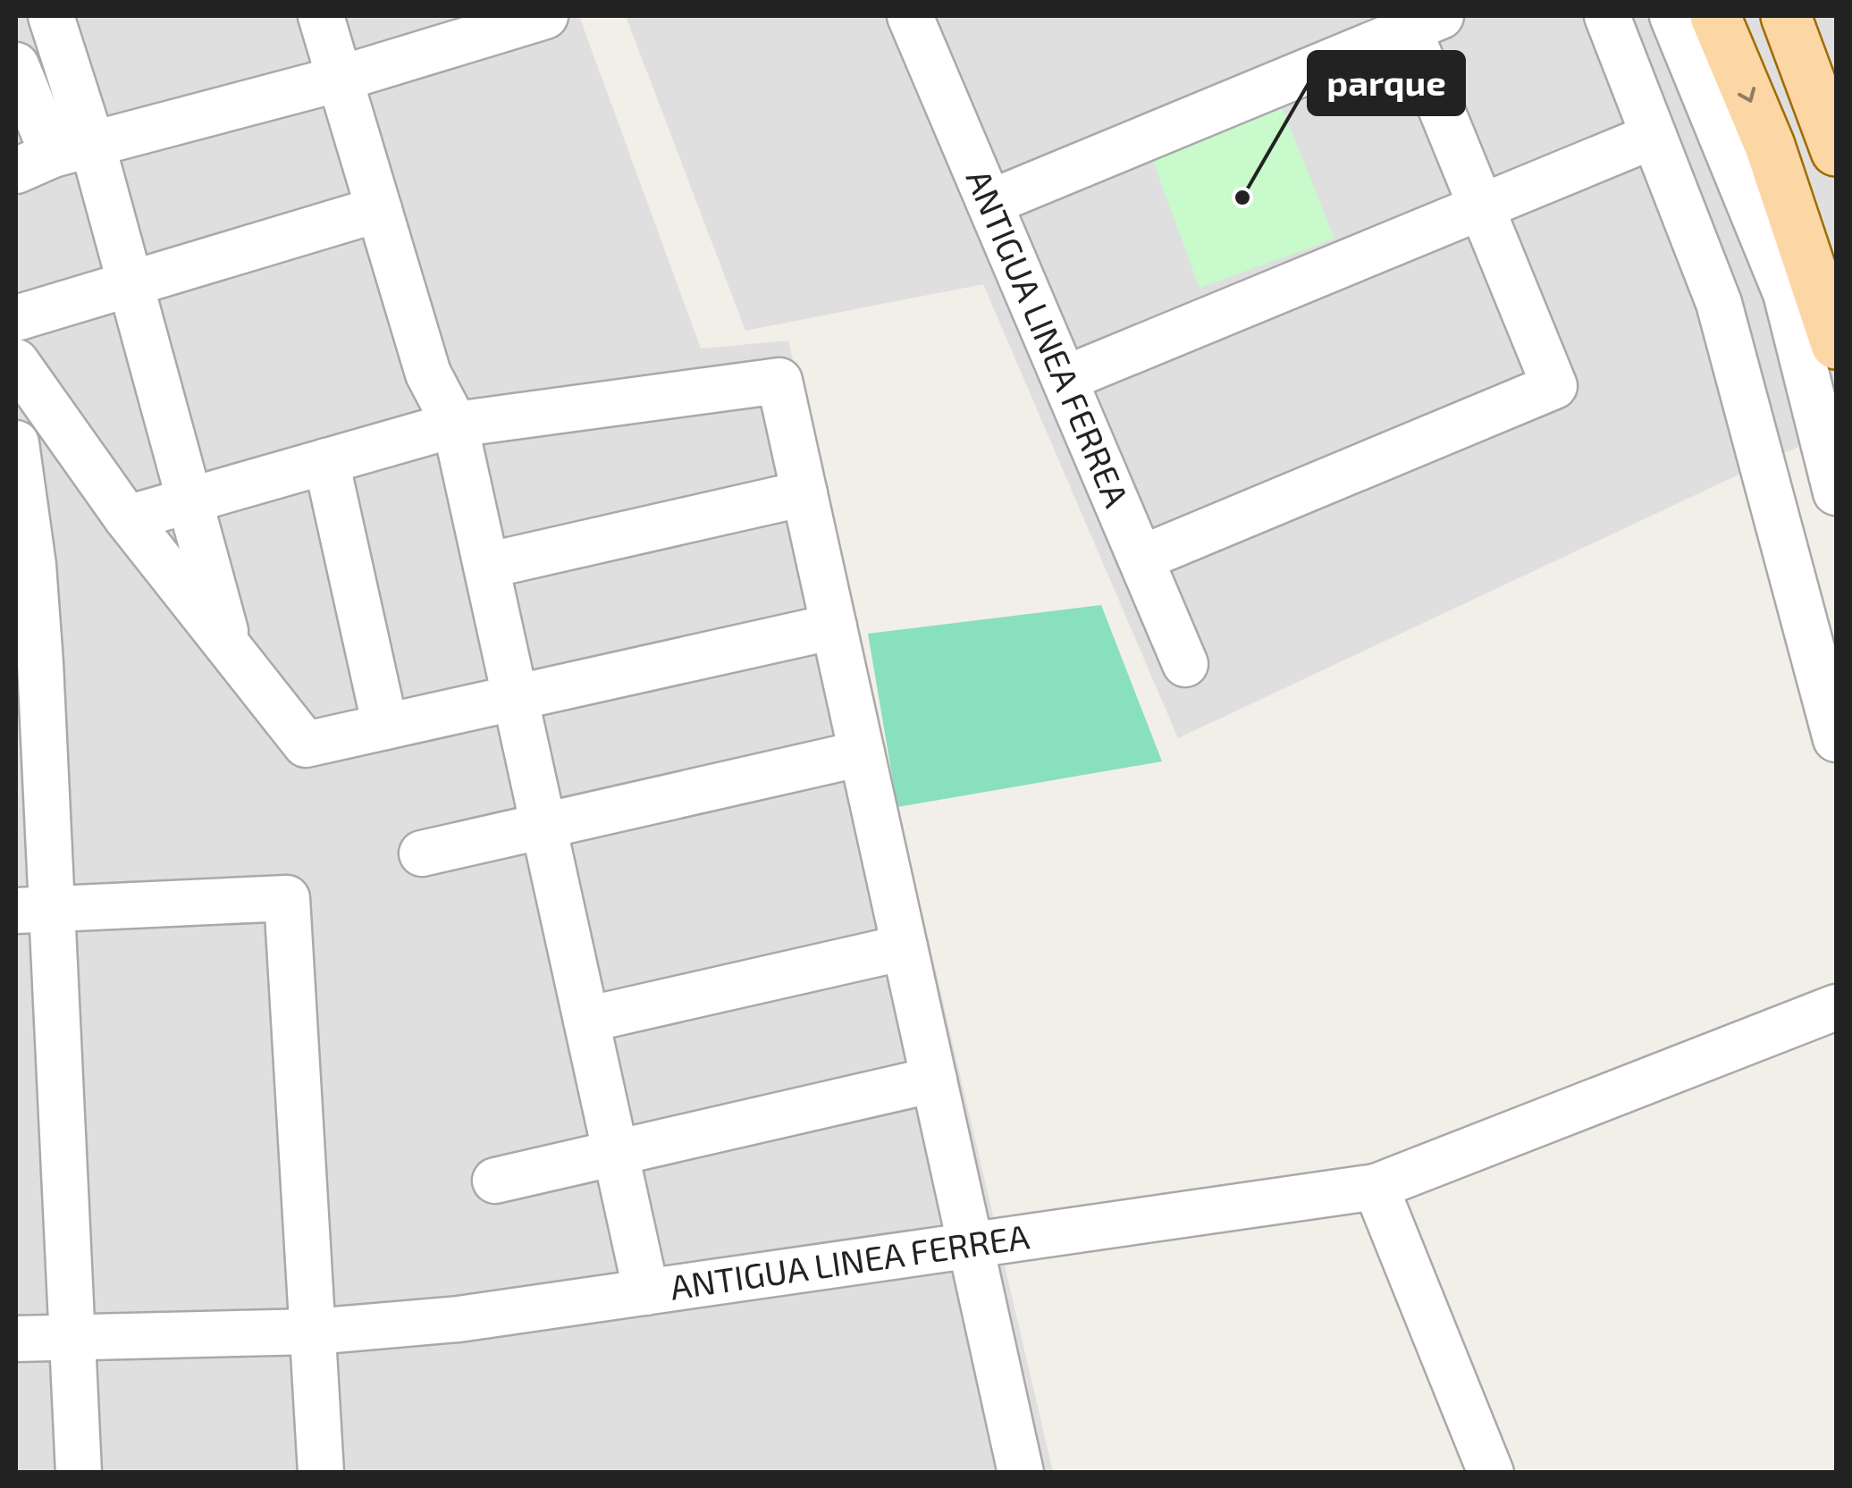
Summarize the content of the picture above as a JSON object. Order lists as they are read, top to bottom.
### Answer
{
  "streets": {
    "street": ["ANTIGUA LINEA FERREA"]
  },
  "places": ["parque"]
}
